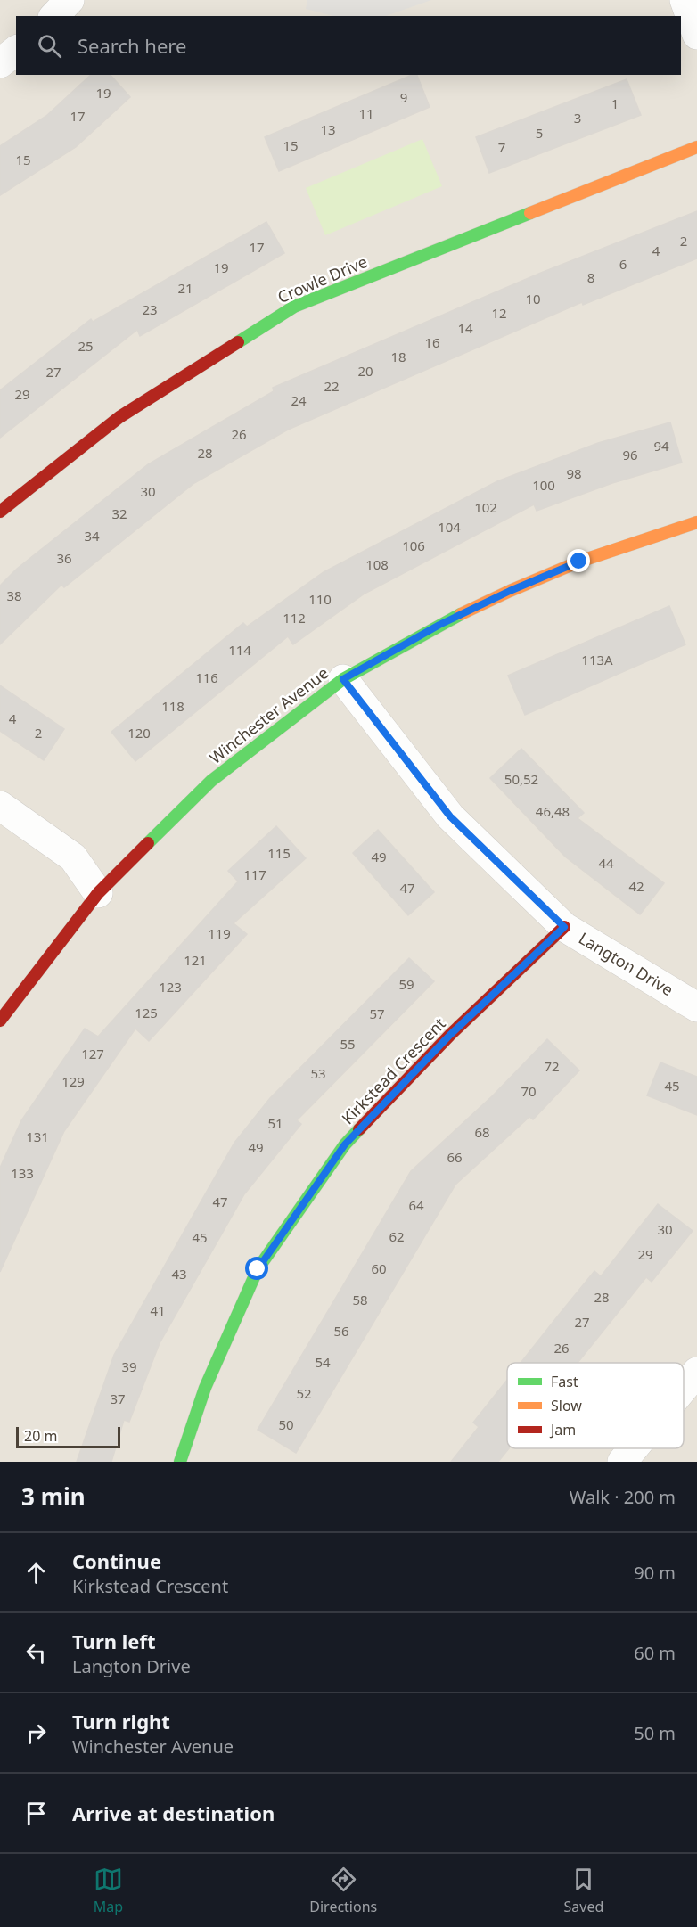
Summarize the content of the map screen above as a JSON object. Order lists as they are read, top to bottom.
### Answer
{
  "streets": {
    "street": [
      "Crowle Drive",
      "Winchester Avenue",
      "Langton Drive",
      "Kirkstead Crescent"
    ]
  },
  "crossings": [
    ["Winchester Avenue", "Langton Drive"],
    ["Langton Drive", "Kirkstead Crescent"]
  ],
  "house_numbers": [
    "19",
    "9",
    "1",
    "11",
    "17",
    "3",
    "13",
    "5",
    "15",
    "7",
    "15",
    "2",
    "17",
    "4",
    "6",
    "19",
    "8",
    "21",
    "10",
    "23",
    "12",
    "14",
    "16",
    "25",
    "18",
    "20",
    "27",
    "22",
    "29",
    "24",
    "26",
    "94",
    "28",
    "96",
    "98",
    "100",
    "30",
    "102",
    "32",
    "104",
    "34",
    "106",
    "36",
    "108",
    "38",
    "110",
    "112",
    "114",
    "113A",
    "116",
    "118",
    "4",
    "2",
    "120",
    "50,52",
    "46,48",
    "115",
    "49",
    "44",
    "117",
    "42",
    "47",
    "119",
    "121",
    "59",
    "123",
    "125",
    "57",
    "55",
    "127",
    "72",
    "53",
    "129",
    "45",
    "70",
    "51",
    "68",
    "131",
    "49",
    "66",
    "133",
    "47",
    "64",
    "30",
    "62",
    "45",
    "29",
    "60",
    "43",
    "28",
    "58",
    "41",
    "27",
    "56",
    "26",
    "54",
    "39",
    "52",
    "37",
    "50"
  ],
  "legend": ["Fast", "Slow", "Jam"],
  "scale_bar": "20 m",
  "page": {
    "search": "Search here",
    "scale": "20 m",
    "heading": ["3 min", "Walk · 200 m"],
    "list": [
      ["Continue", "Kirkstead Crescent", "90 m"],
      ["Turn left", "Langton Drive", "60 m"],
      ["Turn right", "Winchester Avenue", "50 m"],
      "Arrive at destination"
    ],
    "nav": ["Map", "Directions", "Saved"]
  }
}
